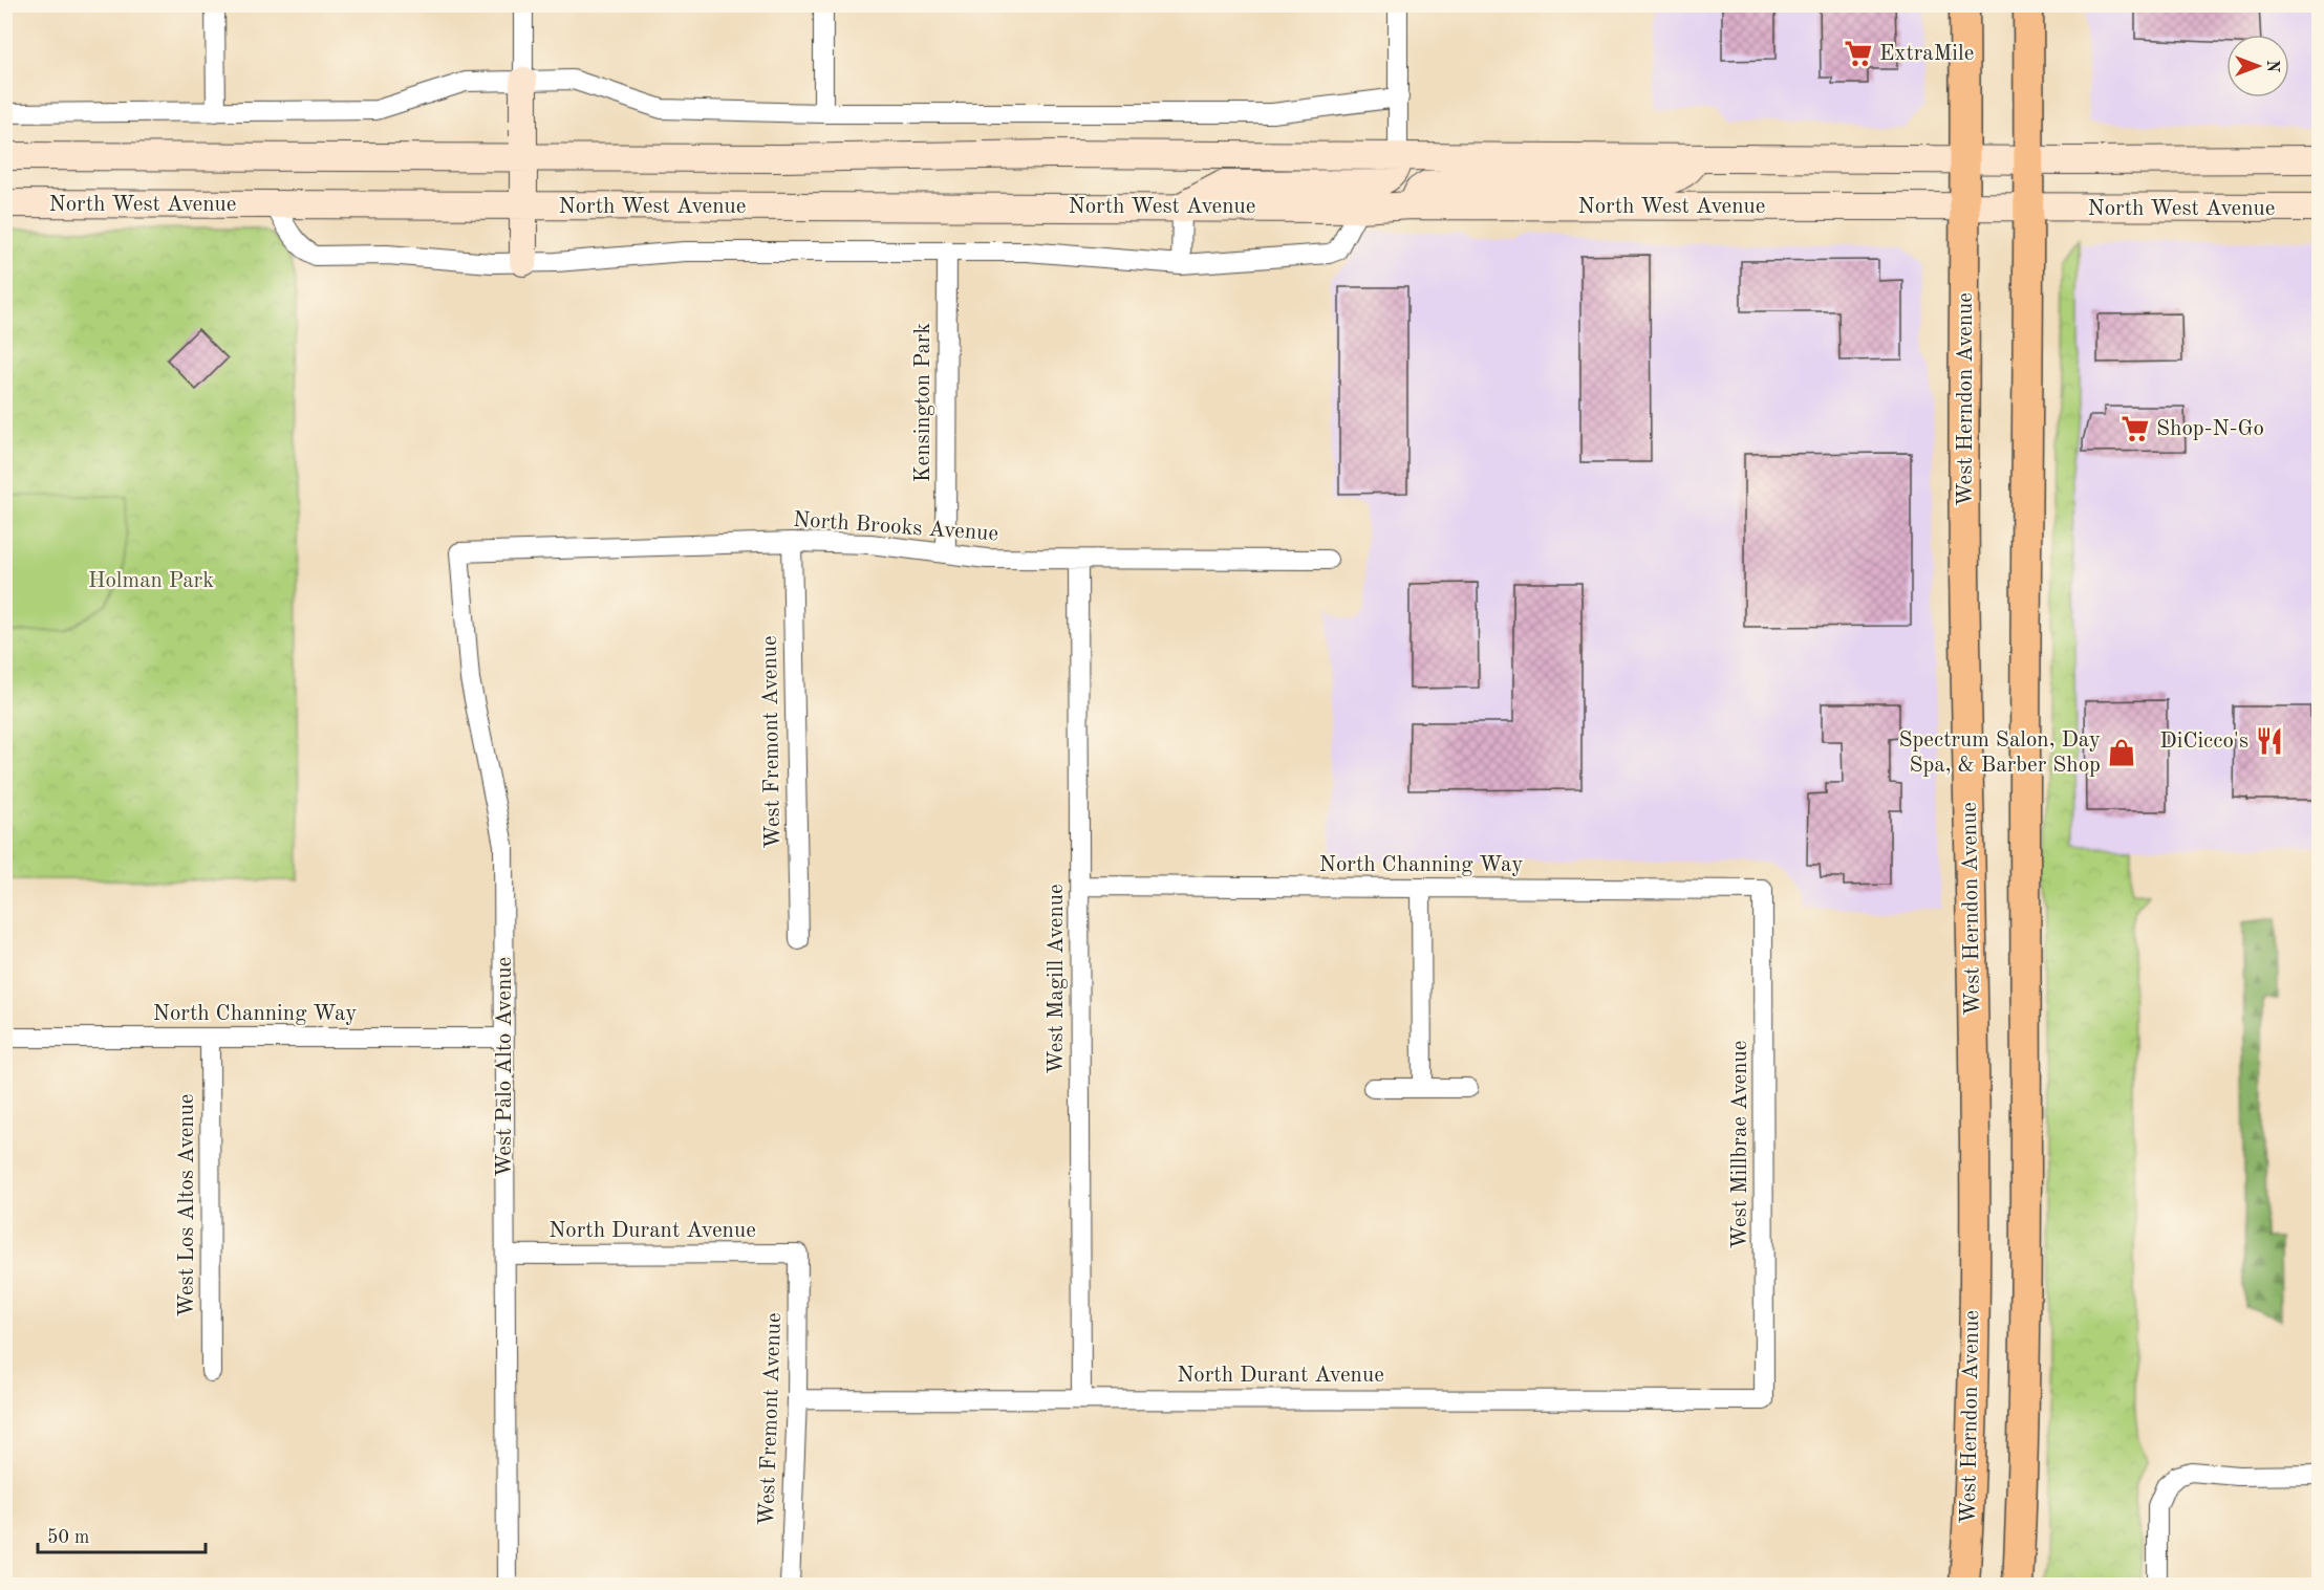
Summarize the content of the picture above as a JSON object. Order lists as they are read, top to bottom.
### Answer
{
  "streets": {
    "main road": ["North West Avenue", "West Herndon Avenue"],
    "street": [
      "Kensington Park",
      "North Brooks Avenue",
      "West Fremont Avenue",
      "North Channing Way",
      "West Magill Avenue",
      "West Palo Alto Avenue",
      "West Millbrae Avenue",
      "West Los Altos Avenue",
      "North Durant Avenue"
    ]
  },
  "crossings": [
    ["North West Avenue", "West Herndon Avenue"],
    ["Kensington Park", "North Brooks Avenue"],
    ["North Brooks Avenue", "West Fremont Avenue"],
    ["North Brooks Avenue", "West Magill Avenue"],
    ["North Brooks Avenue", "West Palo Alto Avenue"],
    ["West Fremont Avenue", "North Durant Avenue"],
    ["North Channing Way", "West Magill Avenue"],
    ["North Channing Way", "West Palo Alto Avenue"],
    ["North Channing Way", "West Millbrae Avenue"],
    ["North Channing Way", "West Los Altos Avenue"],
    ["West Magill Avenue", "North Durant Avenue"],
    ["West Palo Alto Avenue", "North Durant Avenue"],
    ["West Millbrae Avenue", "North Durant Avenue"]
  ],
  "parks": ["Holman Park"],
  "places": {
    "supermarket": ["ExtraMile", "Shop-N-Go"],
    "restaurant": ["DiCicco's"],
    "shop": ["Spectrum Salon, Day Spa, & Barber Shop"]
  },
  "scale_bar": "50 m",
  "north": "right"
}
